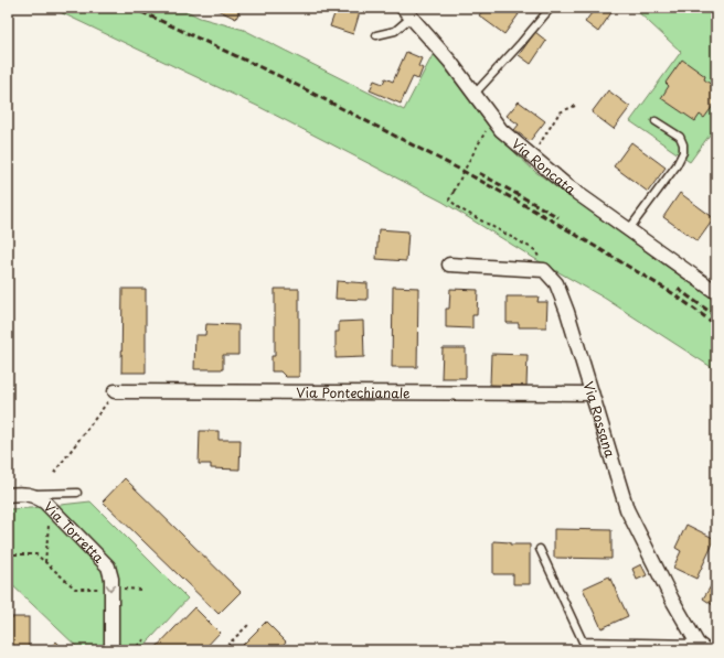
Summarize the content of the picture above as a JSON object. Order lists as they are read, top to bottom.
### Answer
{
  "streets": {
    "street": [
      "Via Roncata",
      "Via Pontechianale",
      "Via Rossana",
      "Via Torretta"
    ]
  },
  "crossings": [
    ["Via Pontechianale", "Via Rossana"]
  ],
  "one_way": ["Via Torretta"]
}
